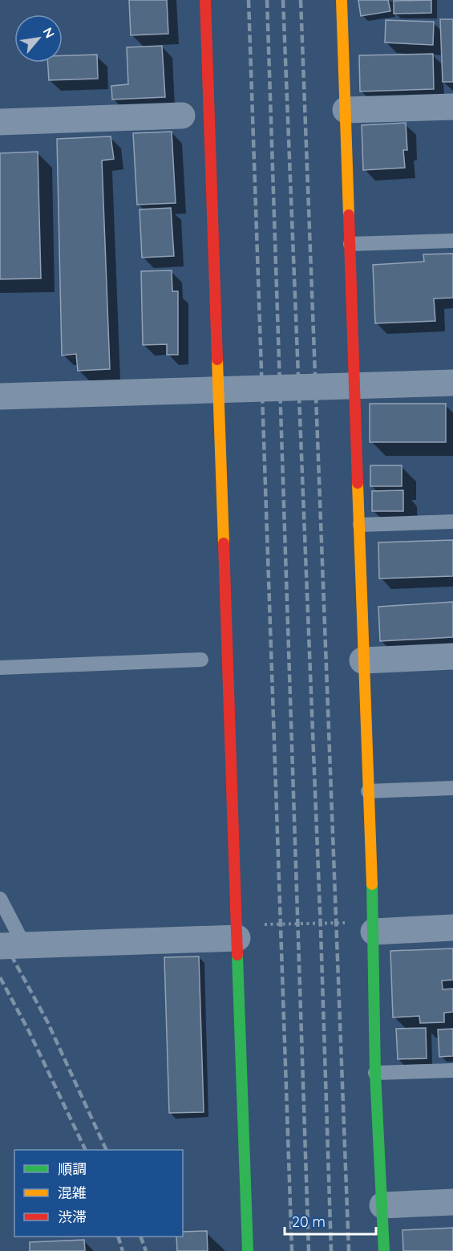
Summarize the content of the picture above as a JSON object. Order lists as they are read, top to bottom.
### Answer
{
  "legend": ["順調", "混雑", "渋滞"],
  "scale_bar": "20 m",
  "north": "top right"
}
